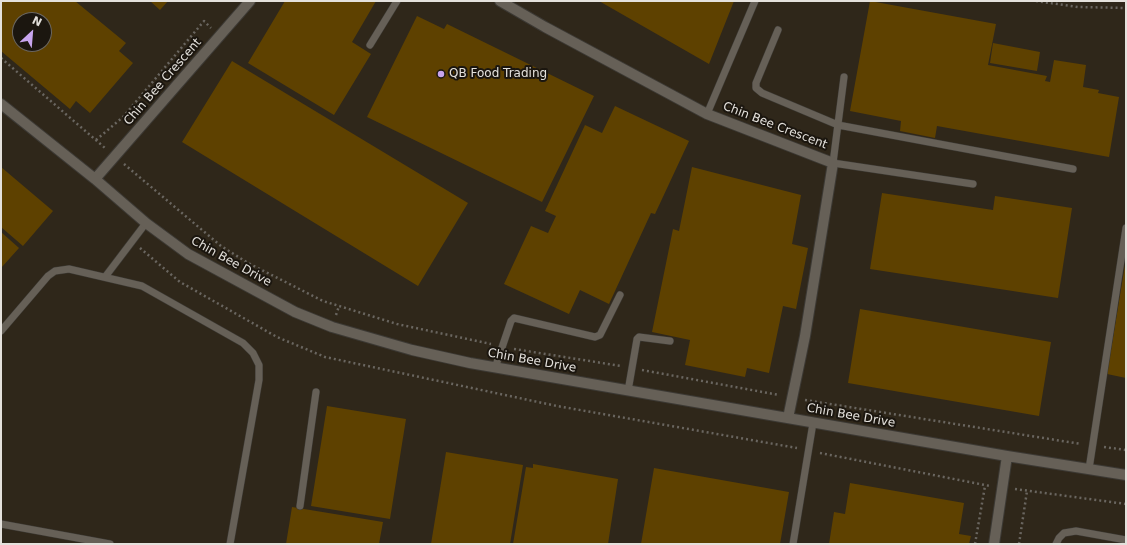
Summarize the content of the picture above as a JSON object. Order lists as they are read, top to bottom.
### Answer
{
  "streets": {
    "street": ["Chin Bee Crescent", "Chin Bee Drive"]
  },
  "crossings": [
    ["Chin Bee Crescent", "Chin Bee Drive"]
  ],
  "places": ["QB Food Trading"],
  "north": "top right"
}
